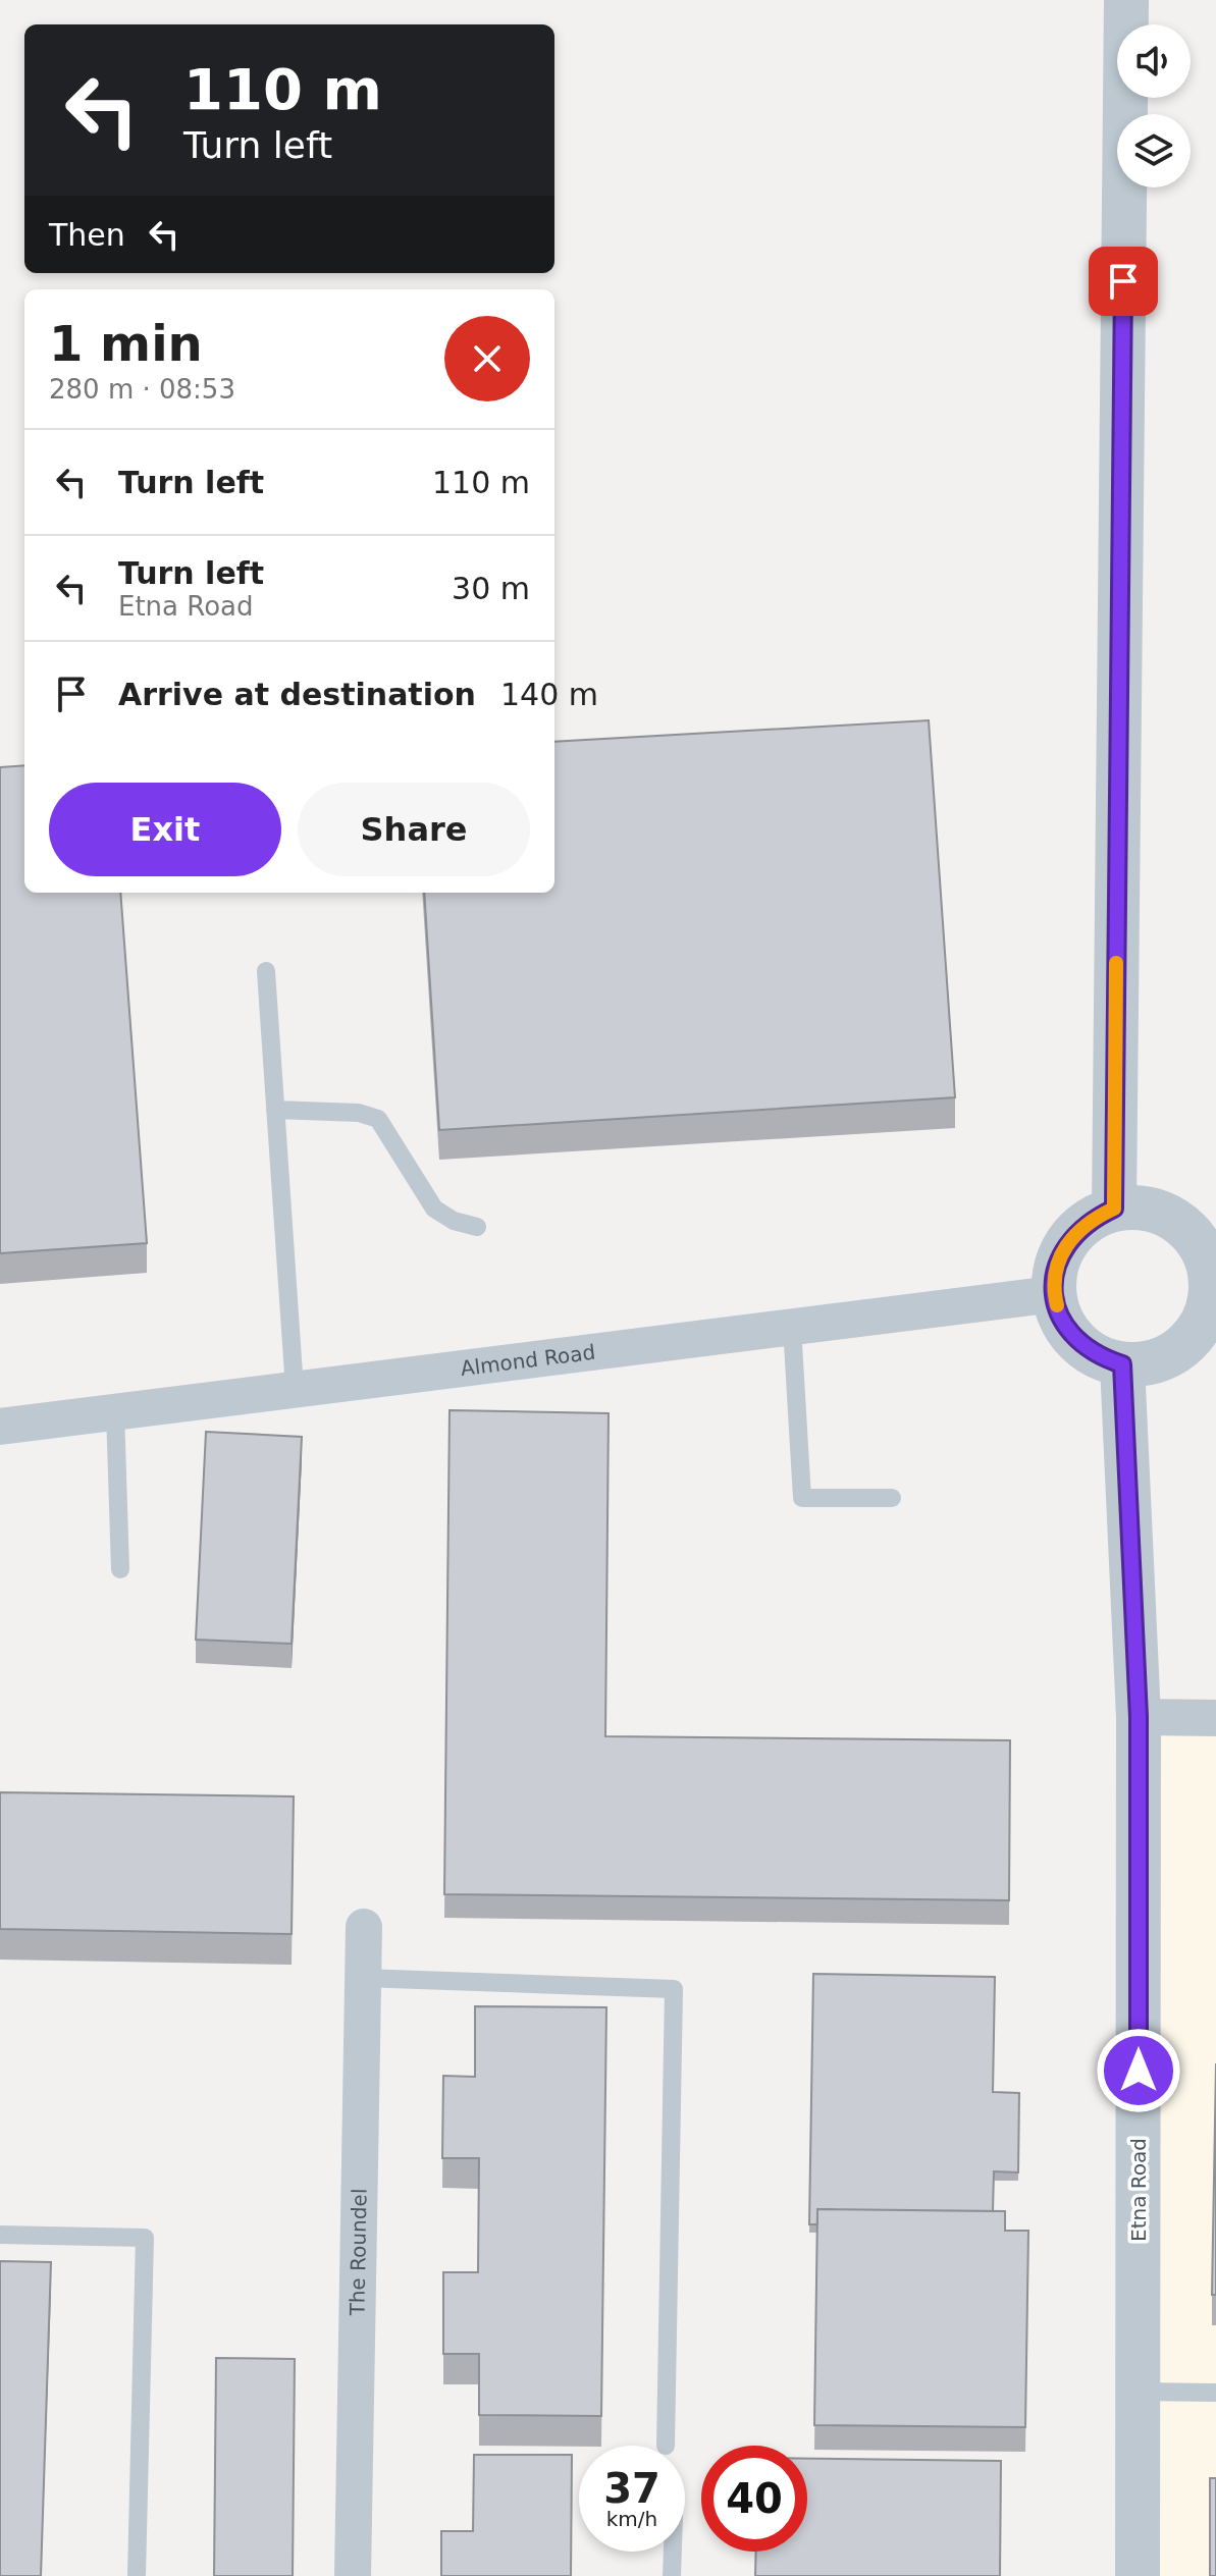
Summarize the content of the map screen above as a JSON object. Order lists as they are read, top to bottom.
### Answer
{
  "streets": {
    "street": ["Almond Road", "Etna Road", "The Roundel"]
  },
  "crossings": [
    ["Almond Road", "Etna Road"]
  ],
  "page": {
    "turn": ["110 m", "Turn left"],
    "then": "Then",
    "heading": ["1 min", "280 m · 08:53"],
    "list": [
      {
        "name": "Turn left",
        "value": "110 m"
      },
      {
        "name": "Turn left",
        "note": "Etna Road",
        "value": "30 m"
      },
      {
        "name": "Arrive at destination",
        "value": "140 m"
      }
    ],
    "buttons": ["Exit", "Share"],
    "speed": "37 km/h",
    "limit": "40"
  }
}
